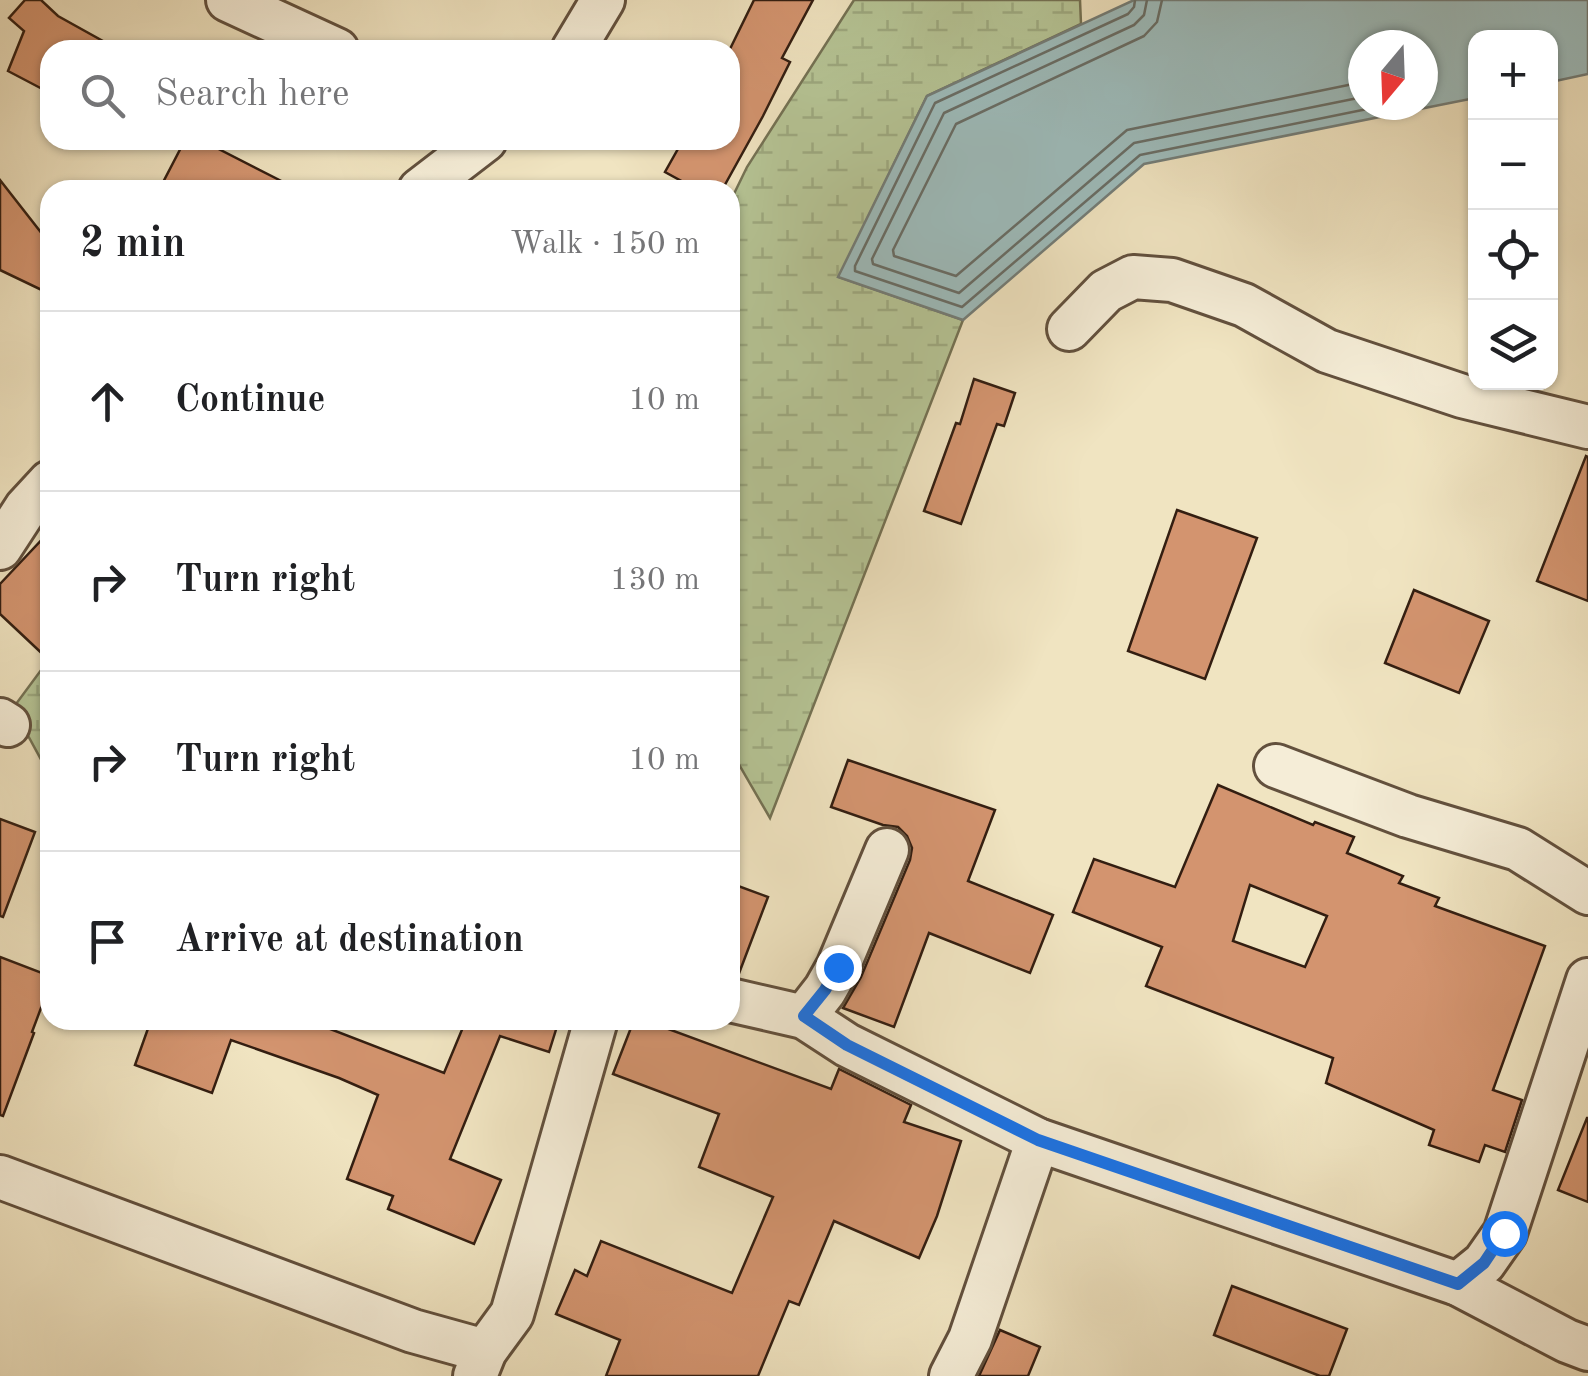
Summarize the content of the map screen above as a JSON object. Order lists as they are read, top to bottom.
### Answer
{
  "north": "bottom",
  "page": {
    "map_buttons": ["+", "−"],
    "search": "Search here",
    "heading": ["2 min", "Walk · 150 m"],
    "list": [
      ["Continue", "10 m"],
      ["Turn right", "130 m"],
      ["Turn right", "10 m"],
      "Arrive at destination"
    ]
  }
}
